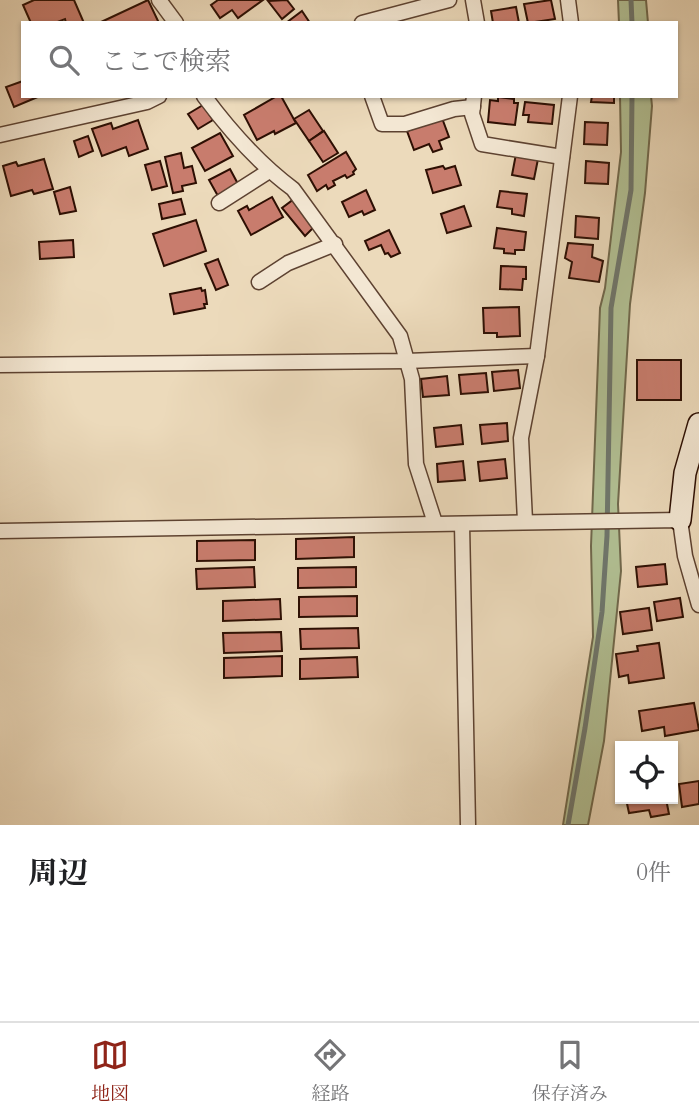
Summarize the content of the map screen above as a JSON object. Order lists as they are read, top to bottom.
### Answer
{
  "page": {
    "search": "ここで検索",
    "heading": ["周辺", "0件"],
    "nav": ["地図", "経路", "保存済み"]
  }
}
